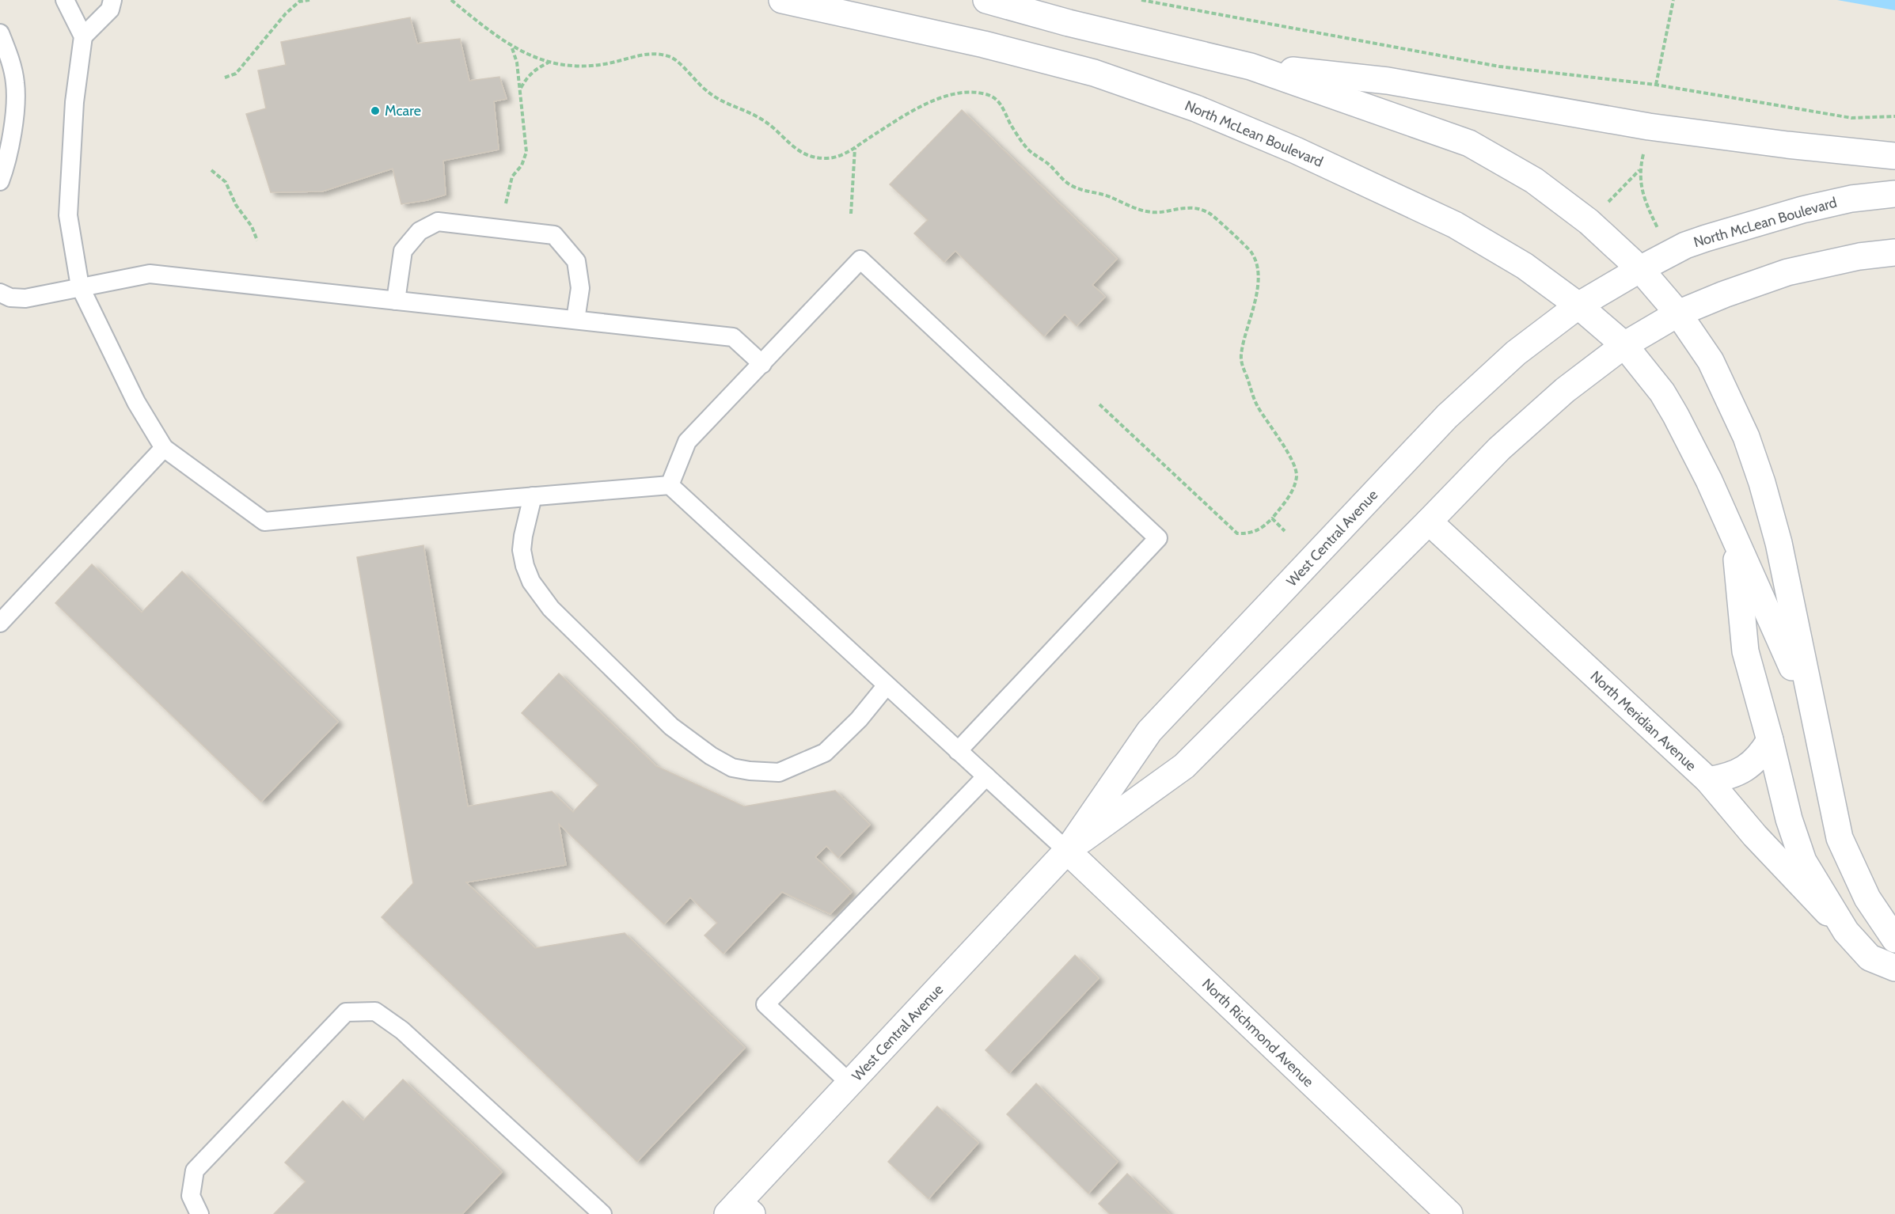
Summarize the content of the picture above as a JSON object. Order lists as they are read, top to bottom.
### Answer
{
  "streets": {
    "main road": [
      "North McLean Boulevard",
      "West Central Avenue",
      "North Meridian Avenue",
      "North Richmond Avenue"
    ]
  },
  "crossings": [
    ["North McLean Boulevard", "West Central Avenue"],
    ["North McLean Boulevard", "North Meridian Avenue"],
    ["West Central Avenue", "North Meridian Avenue"],
    ["West Central Avenue", "North Richmond Avenue"]
  ],
  "places": ["Mcare"]
}
